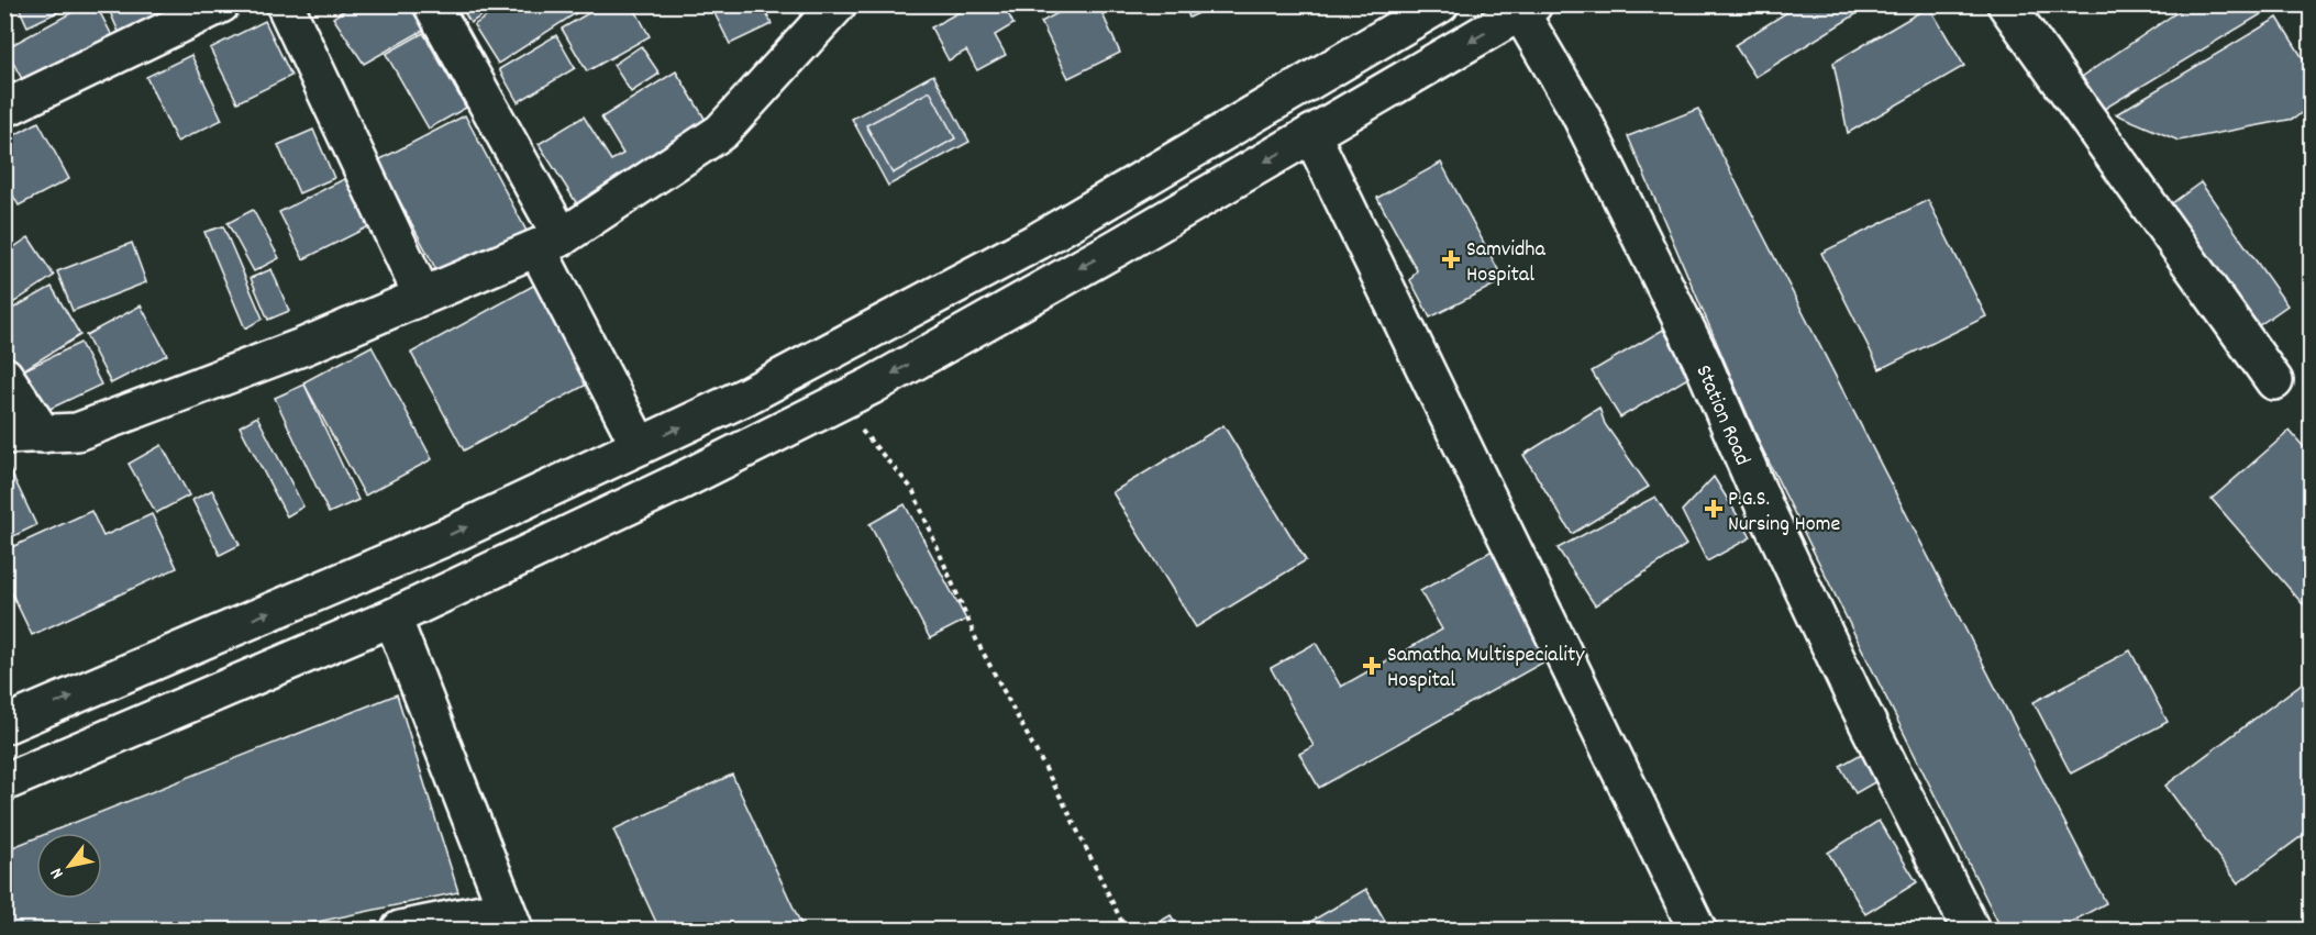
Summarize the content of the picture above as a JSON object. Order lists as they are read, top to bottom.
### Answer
{
  "streets": {
    "street": ["Station Road"]
  },
  "places": {
    "health": ["Samvidha Hospital", "P.G.S. Nursing Home", "Samatha Multispeciality Hospital"]
  },
  "north": "bottom left"
}
